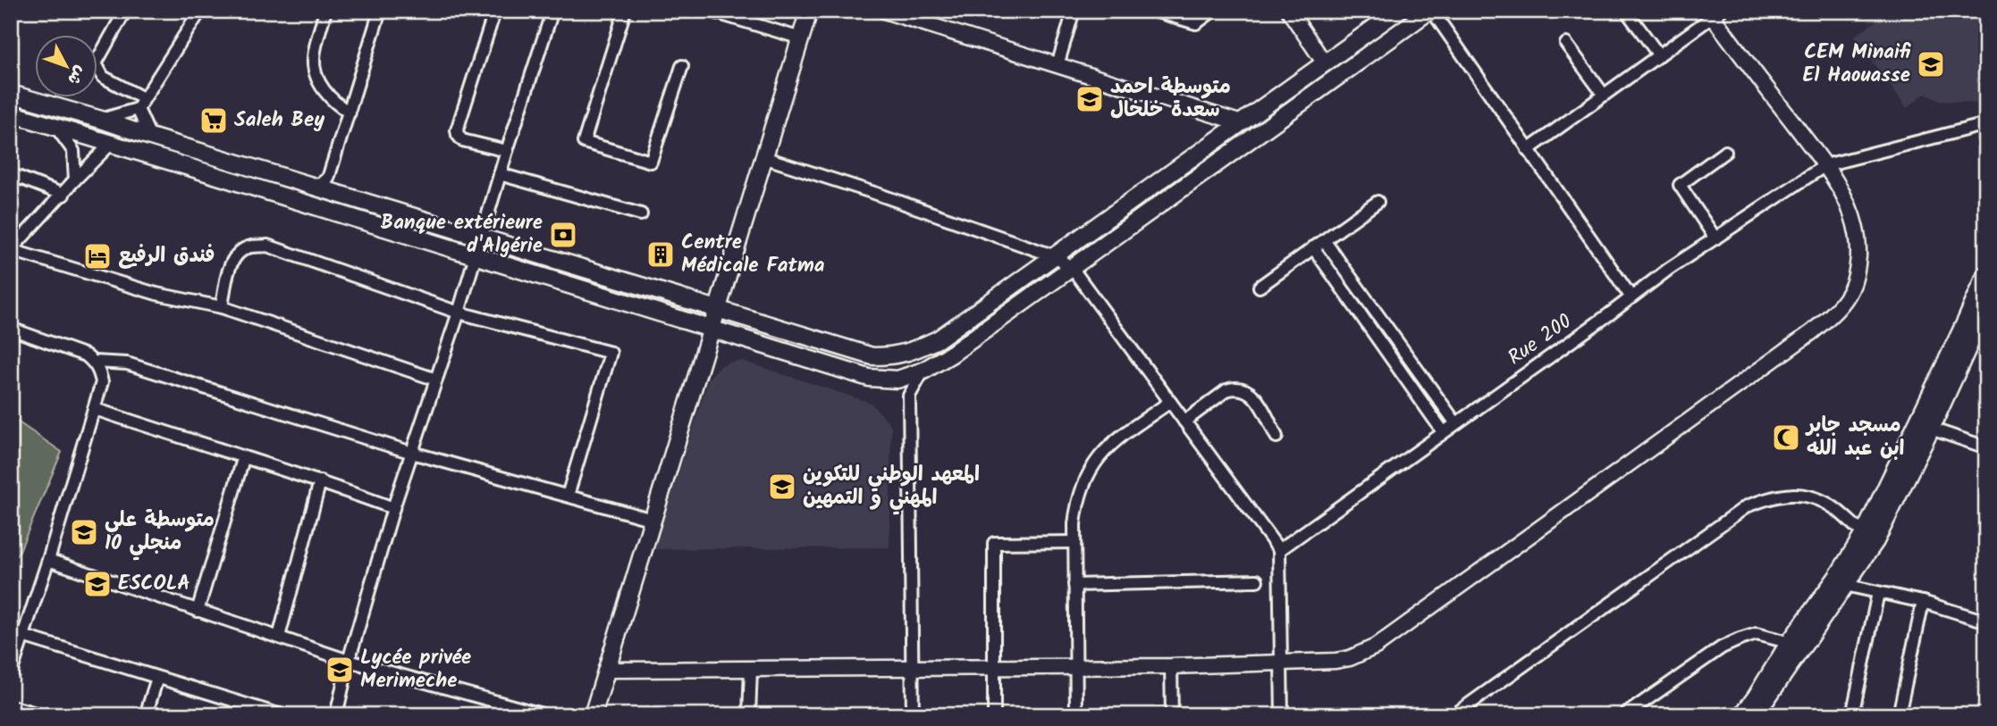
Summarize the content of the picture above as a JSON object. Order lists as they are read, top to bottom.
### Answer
{
  "streets": {
    "street": ["Rue 200"]
  },
  "places": {
    "school or university": [
      "CEM Minaifi El Haouasse",
      "متوسطة احمد سعدة خلخال",
      "المعهد الوطني للتكوين المهني و التمهين",
      "متوسطة علي منجلي 10",
      "ESCOLA",
      "Lycée privée Merimeche"
    ],
    "supermarket": ["Saleh Bey"],
    "bank": ["Banque extérieure d'Algérie"],
    "building": ["Centre Médicale Fatma"],
    "hotel": ["فندق الرفيع"],
    "mosque": ["مسجد جابر ابن عبد الله"]
  },
  "north": "bottom right"
}
